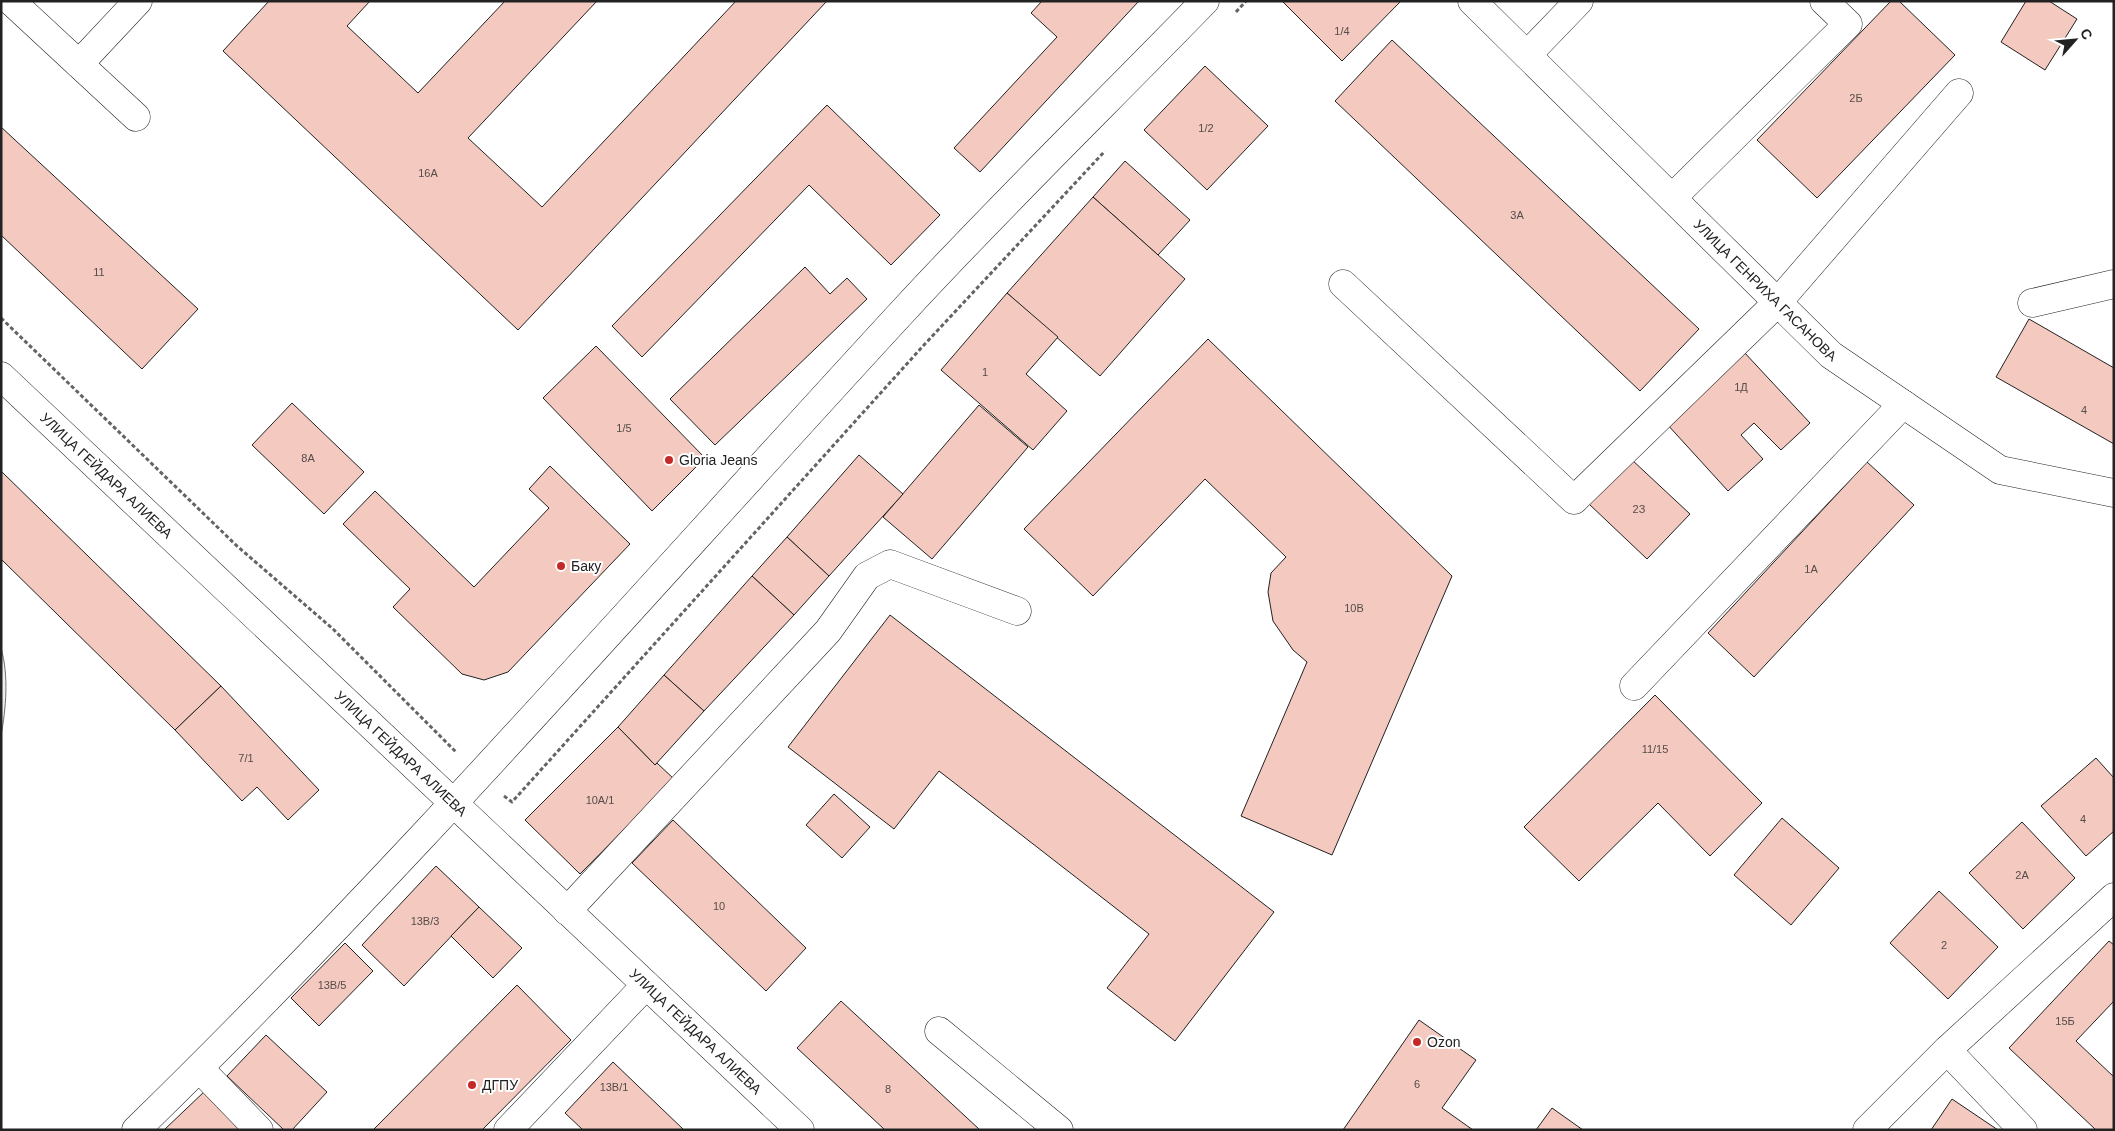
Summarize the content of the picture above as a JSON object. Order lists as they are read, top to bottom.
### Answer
{
  "streets": {
    "street": ["УЛИЦА ГЕНРИХА ГАСАНОВА", "УЛИЦА ГЕЙДАРА АЛИЕВА"]
  },
  "places": [
    "Gloria Jeans",
    "Баку",
    "Ozon",
    "ДГПУ"
  ],
  "house_numbers": [
    "1/4",
    "2Б",
    "1/2",
    "16А",
    "3А",
    "11",
    "1",
    "1Д",
    "4",
    "1/5",
    "8А",
    "2З",
    "1А",
    "10В",
    "11/15",
    "7/1",
    "10А/1",
    "4",
    "2А",
    "10",
    "13В/3",
    "2",
    "13В/5",
    "15Б",
    "6",
    "13В/1",
    "8"
  ],
  "north": "top right"
}
